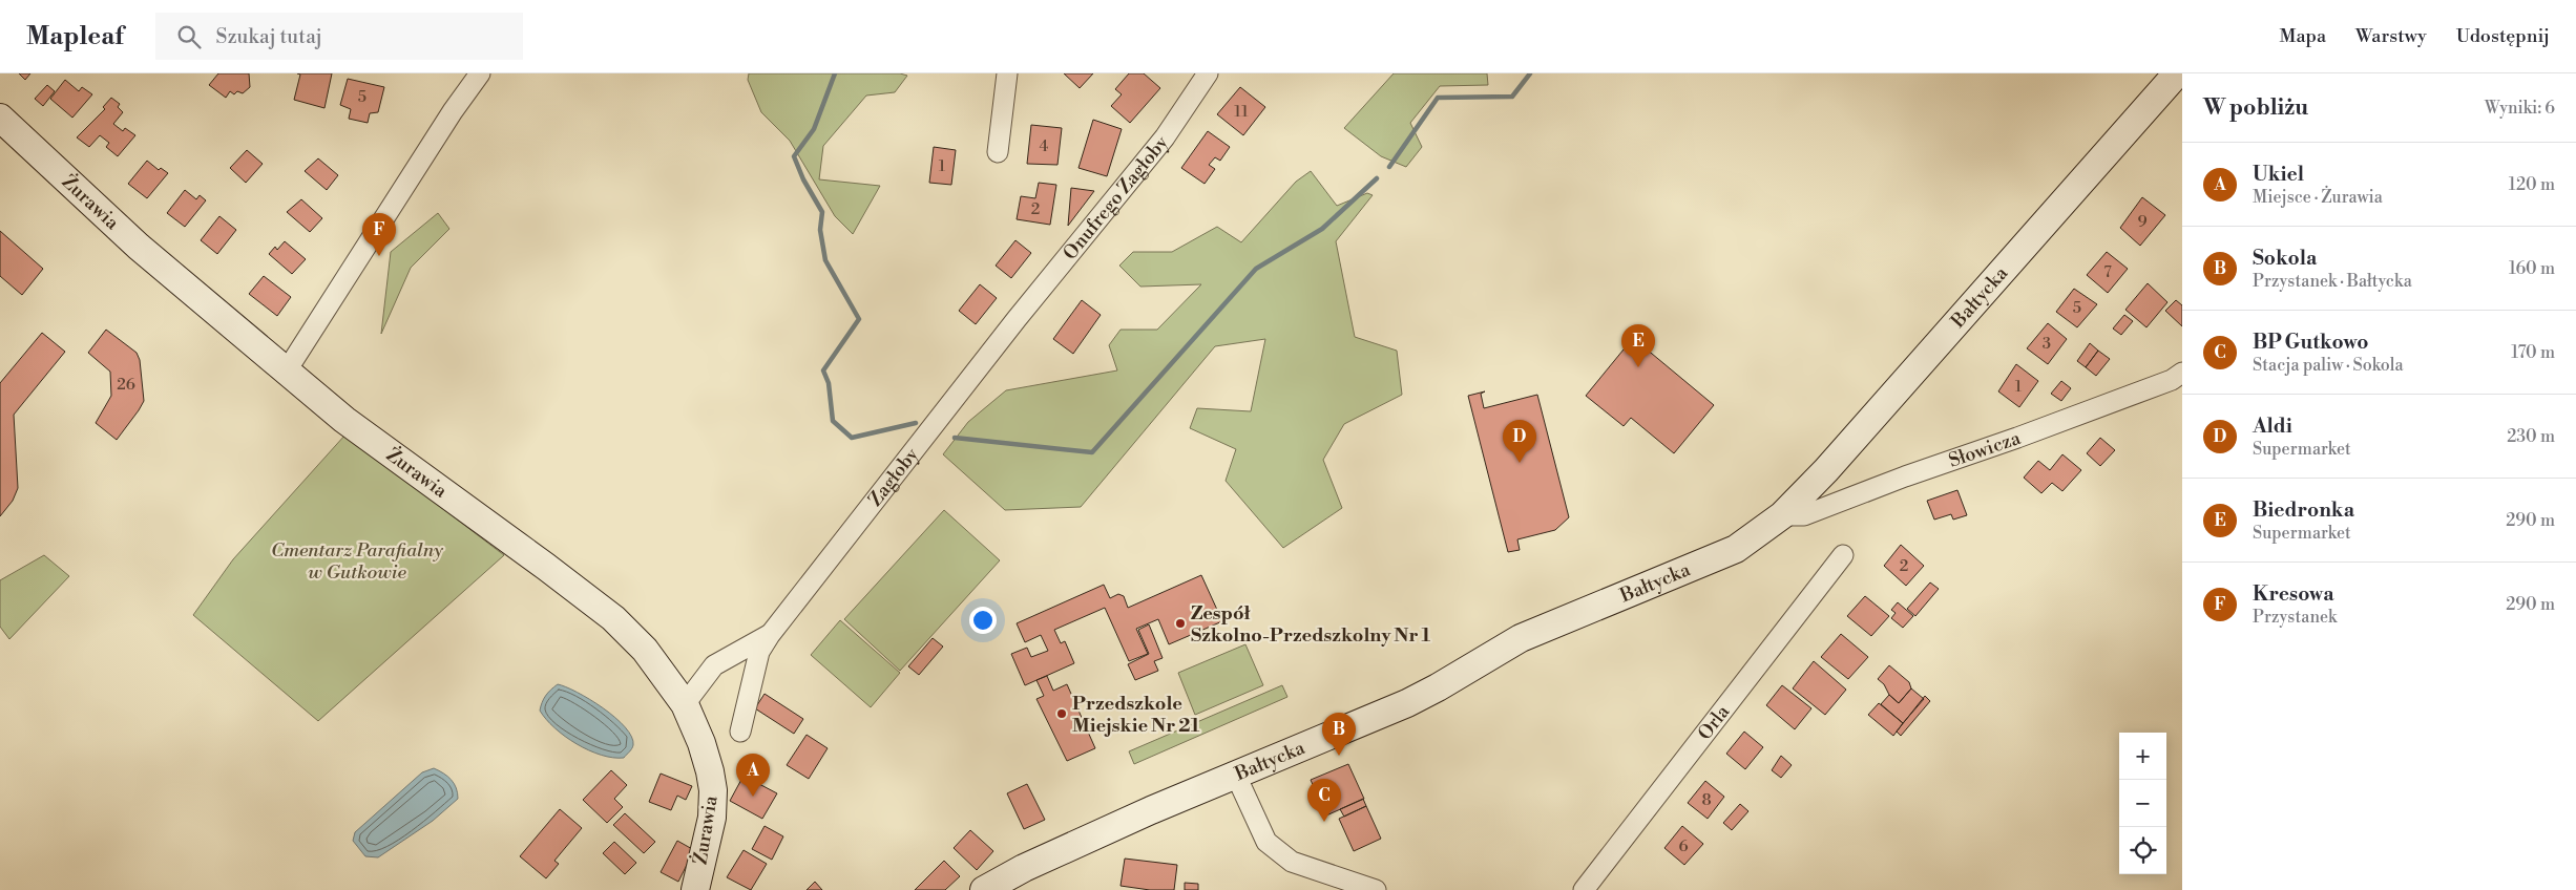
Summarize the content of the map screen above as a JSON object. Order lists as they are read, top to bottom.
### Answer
{
  "streets": {
    "main road": ["Żurawia", "Bałtycka"],
    "street": [
      "Onufrego Zagłoby",
      "Słowicza",
      "Zagłoby",
      "Orla"
    ]
  },
  "crossings": [
    ["Onufrego Zagłoby", "Zagłoby"],
    ["Żurawia", "Zagłoby"],
    ["Bałtycka", "Słowicza"]
  ],
  "parks": ["Cmentarz Parafialny w Gutkowie"],
  "places": ["Zespół Szkolno-Przedszkolny Nr 1", "Przedszkole Miejskie Nr 21"],
  "house_numbers": [
    "5",
    "11",
    "4",
    "1",
    "2",
    "9",
    "7",
    "5",
    "3",
    "26",
    "1",
    "2",
    "8",
    "6"
  ],
  "page": {
    "header": "Mapleaf",
    "search": "Szukaj tutaj",
    "nav": ["Mapa", "Warstwy", "Udostępnij"],
    "heading": ["W pobliżu", "Wyniki: 6"],
    "list": [
      {
        "mark": "A",
        "name": "Ukiel",
        "note": "Miejsce · Żurawia",
        "value": "120 m"
      },
      {
        "mark": "B",
        "name": "Sokola",
        "note": "Przystanek · Bałtycka",
        "value": "160 m"
      },
      {
        "mark": "C",
        "name": "BP Gutkowo",
        "note": "Stacja paliw · Sokola",
        "value": "170 m"
      },
      {
        "mark": "D",
        "name": "Aldi",
        "note": "Supermarket",
        "value": "230 m"
      },
      {
        "mark": "E",
        "name": "Biedronka",
        "note": "Supermarket",
        "value": "290 m"
      },
      {
        "mark": "F",
        "name": "Kresowa",
        "note": "Przystanek",
        "value": "290 m"
      }
    ],
    "pins": [
      "F",
      "E",
      "D",
      "B",
      "A",
      "C"
    ],
    "map_buttons": ["+", "−"]
  }
}
